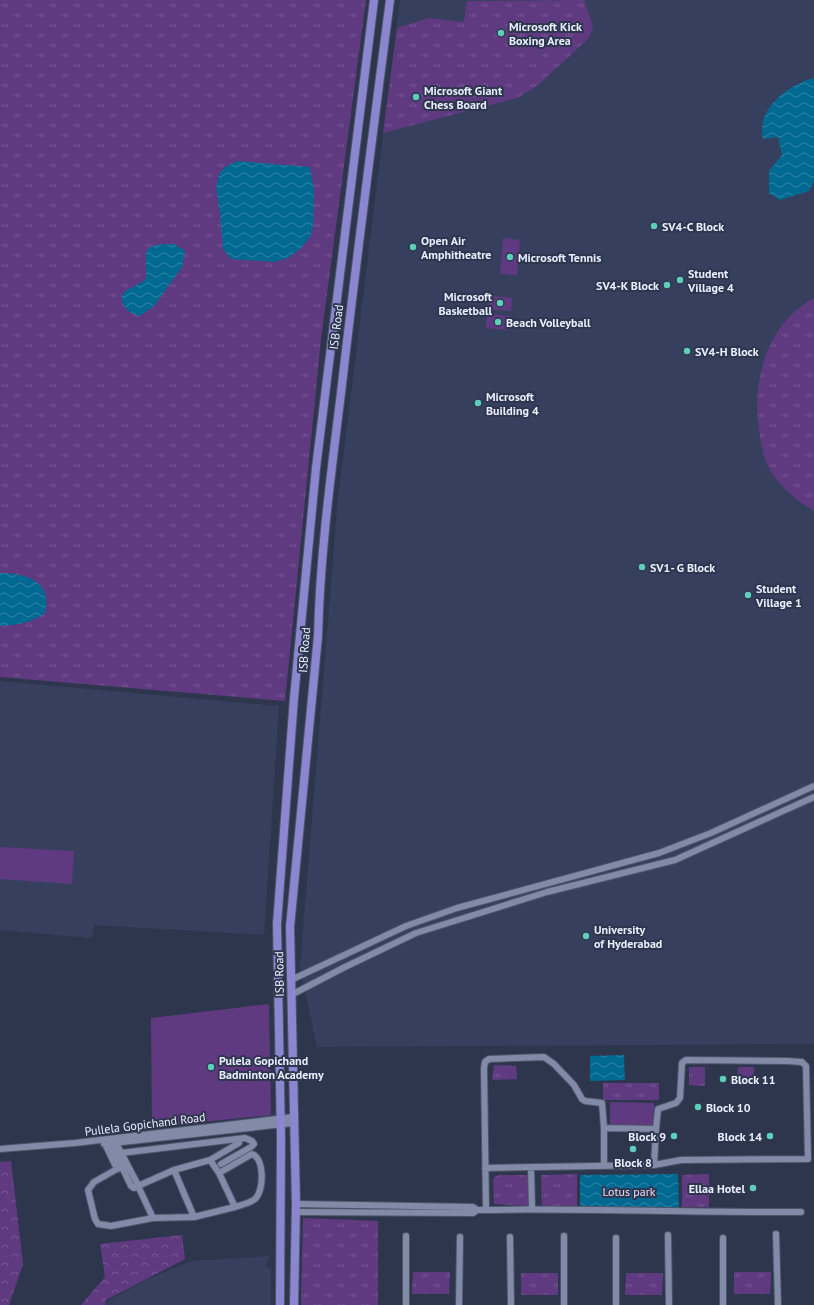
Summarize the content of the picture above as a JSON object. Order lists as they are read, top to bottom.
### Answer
{
  "streets": {
    "main road": ["ISB Road"],
    "street": ["Pullela Gopichand Road"]
  },
  "crossings": [
    ["ISB Road", "Pullela Gopichand Road"]
  ],
  "parks": ["Lotus park"],
  "places": [
    "Microsoft Kick Boxing Area",
    "Microsoft Giant Chess Board",
    "SV4-C Block",
    "Open Air Amphitheatre",
    "Microsoft Tennis",
    "Student Village 4",
    "SV4-K Block",
    "Microsoft Basketball",
    "Beach Volleyball",
    "SV4-H Block",
    "Microsoft Building 4",
    "SV1- G Block",
    "Student Village 1",
    "University of Hyderabad",
    "Pulela Gopichand Badminton Academy",
    "Block 11",
    "Block 10",
    "Block 9",
    "Block 14",
    "Block 8",
    "Ellaa Hotel"
  ]
}
